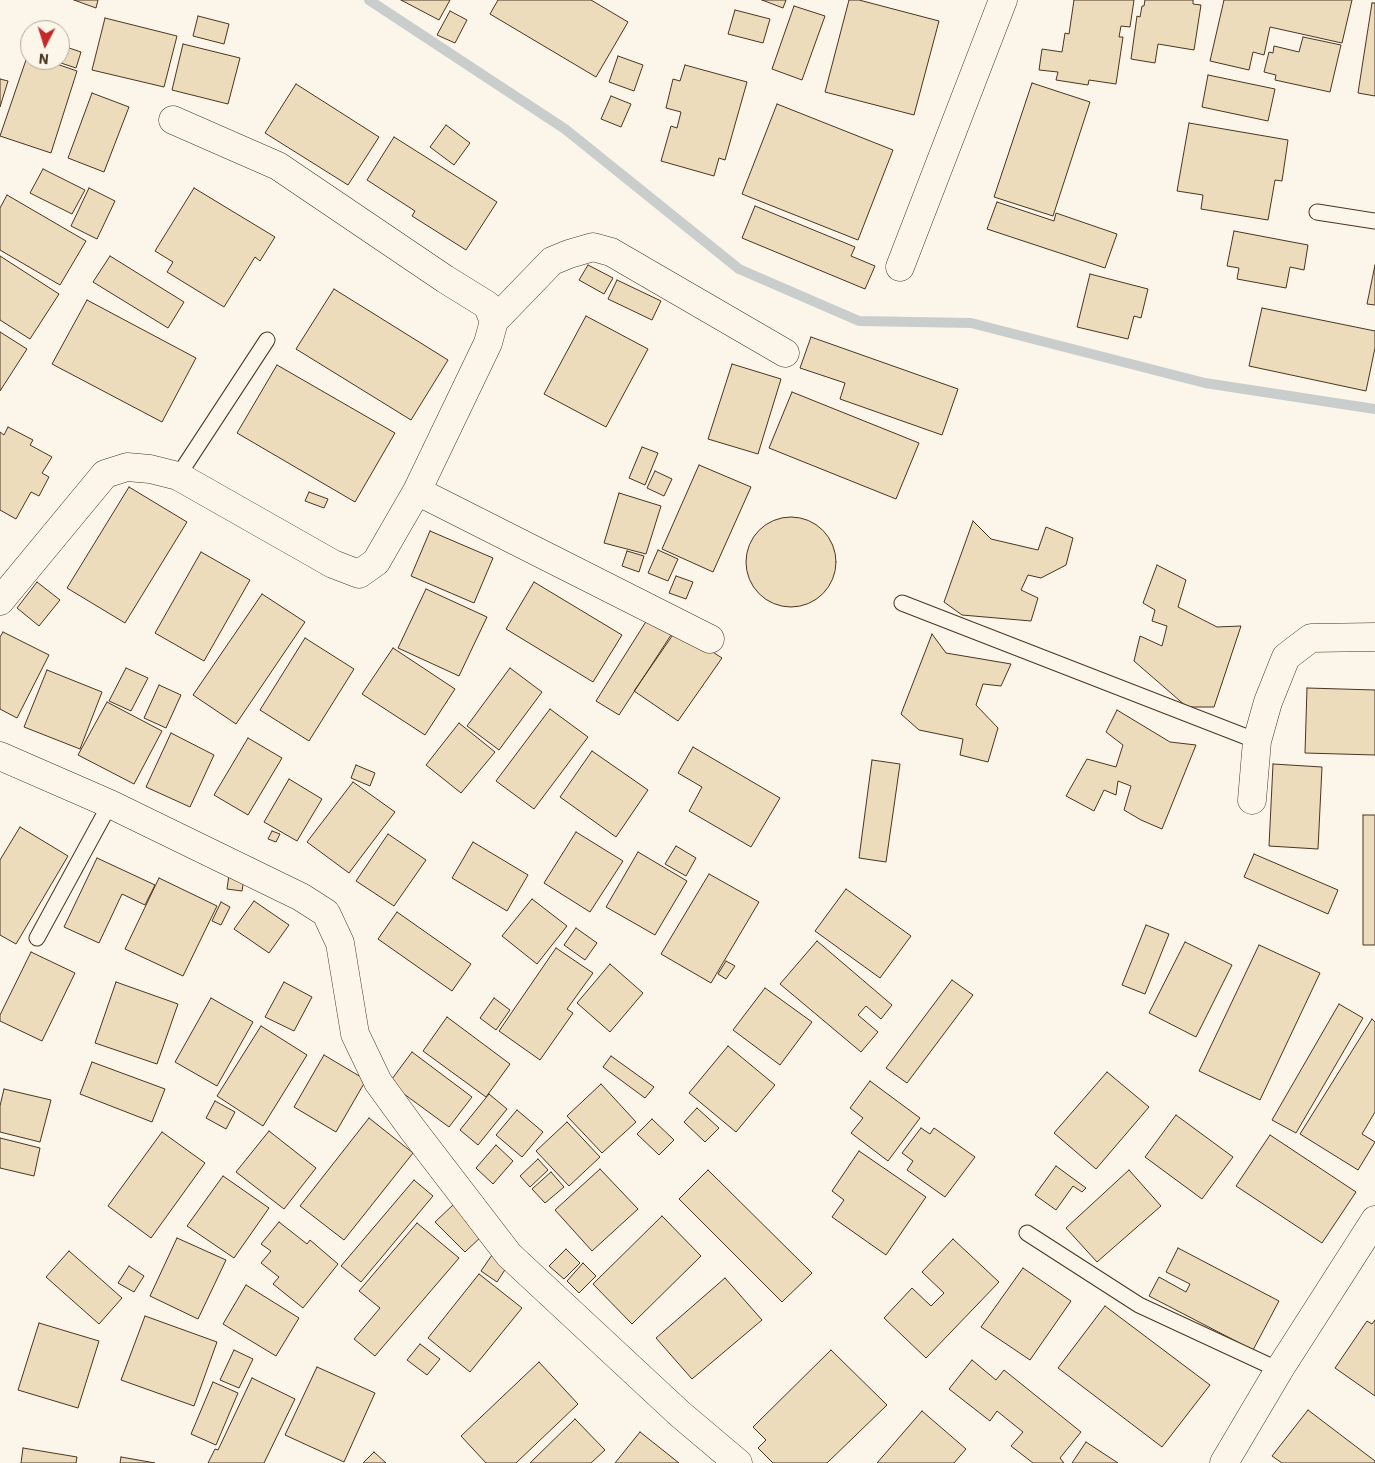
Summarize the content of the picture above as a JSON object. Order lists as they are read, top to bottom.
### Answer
{
  "north": "bottom"
}
